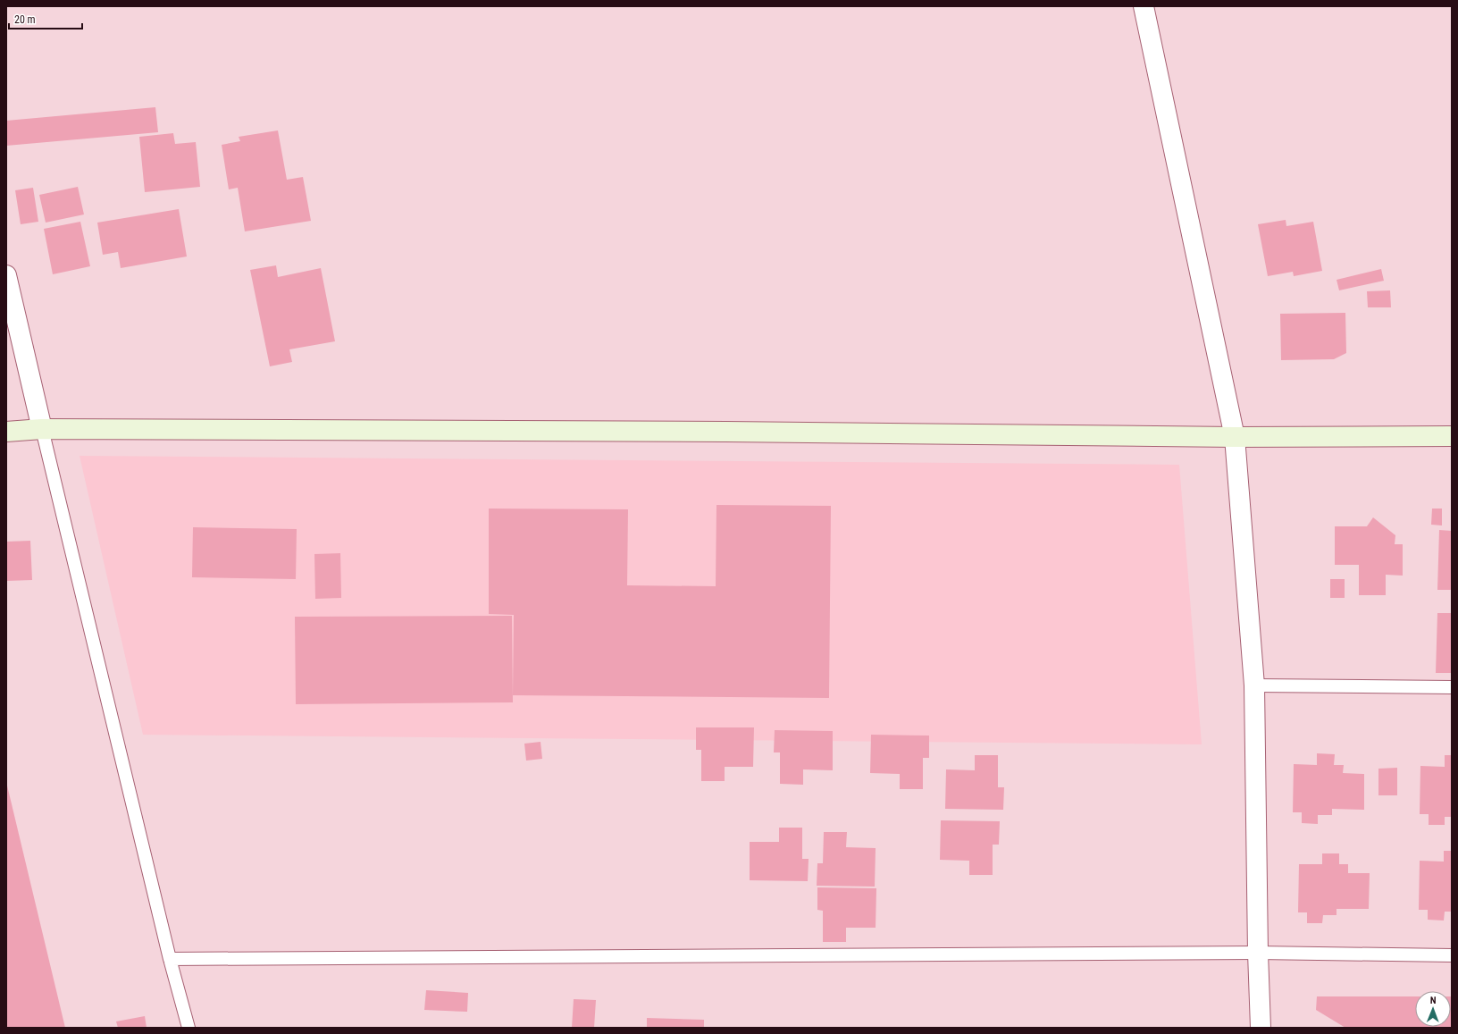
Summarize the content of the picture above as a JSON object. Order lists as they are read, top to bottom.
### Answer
{
  "scale_bar": "20 m",
  "north": "top"
}
